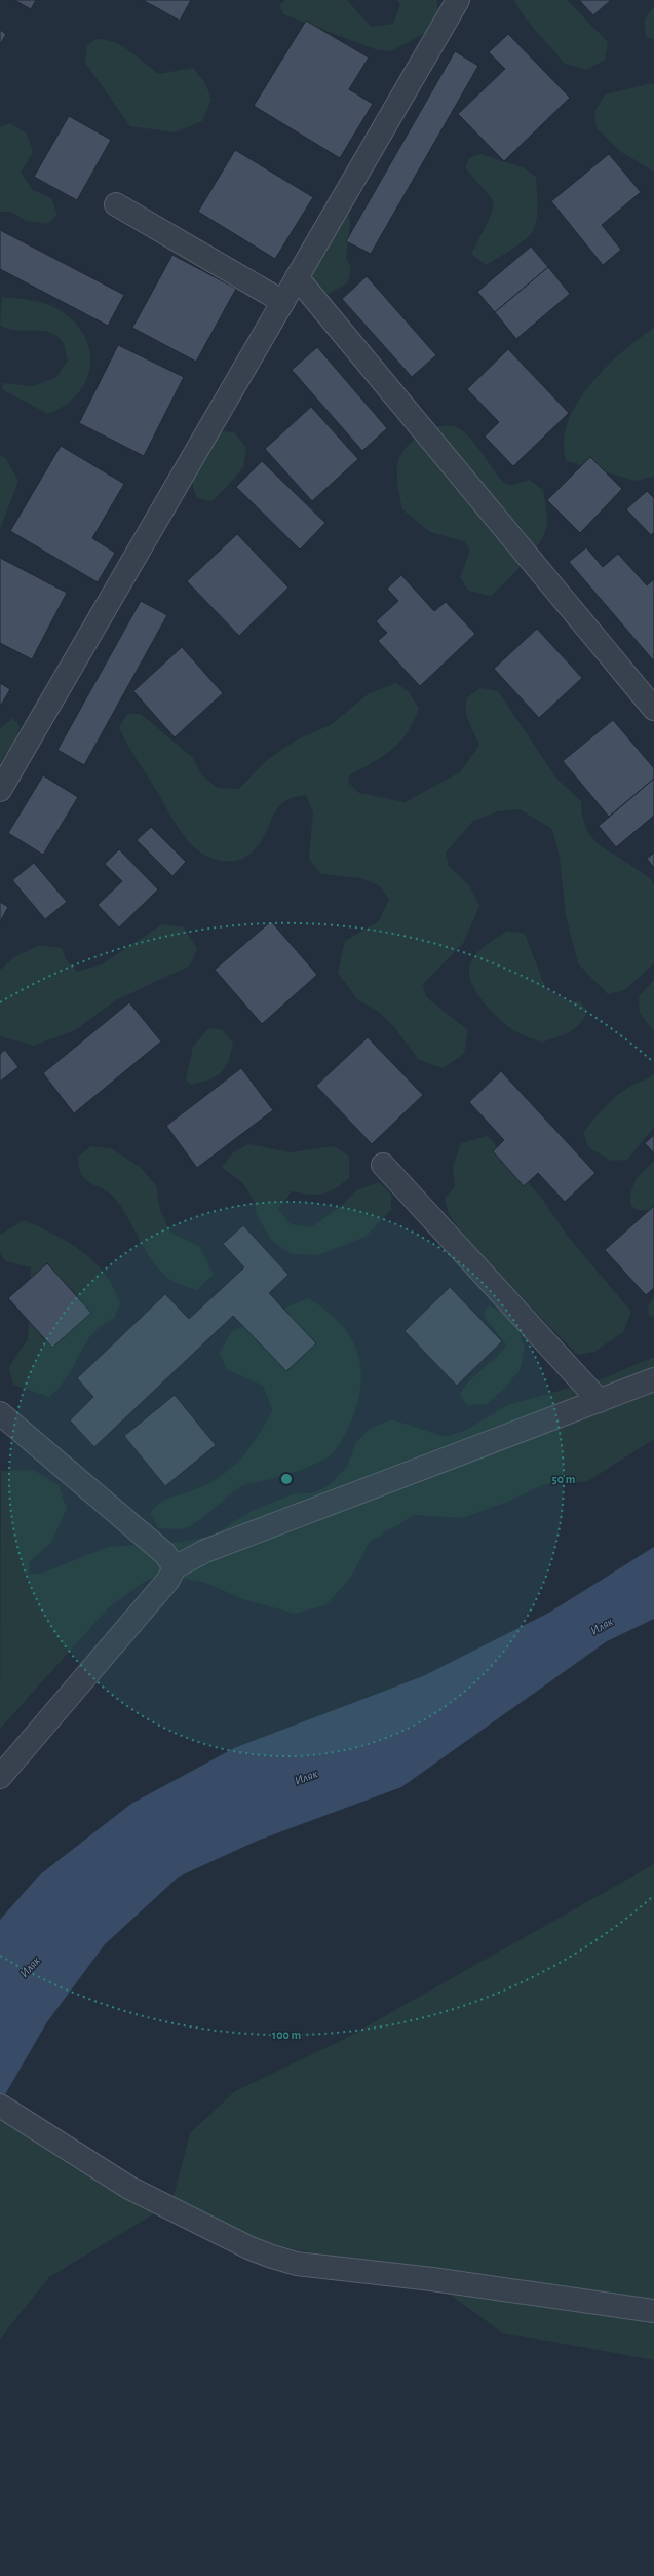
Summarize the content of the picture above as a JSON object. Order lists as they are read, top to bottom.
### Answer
{
  "water": ["Иляк"],
  "rings": ["50 m", "100 m"]
}
